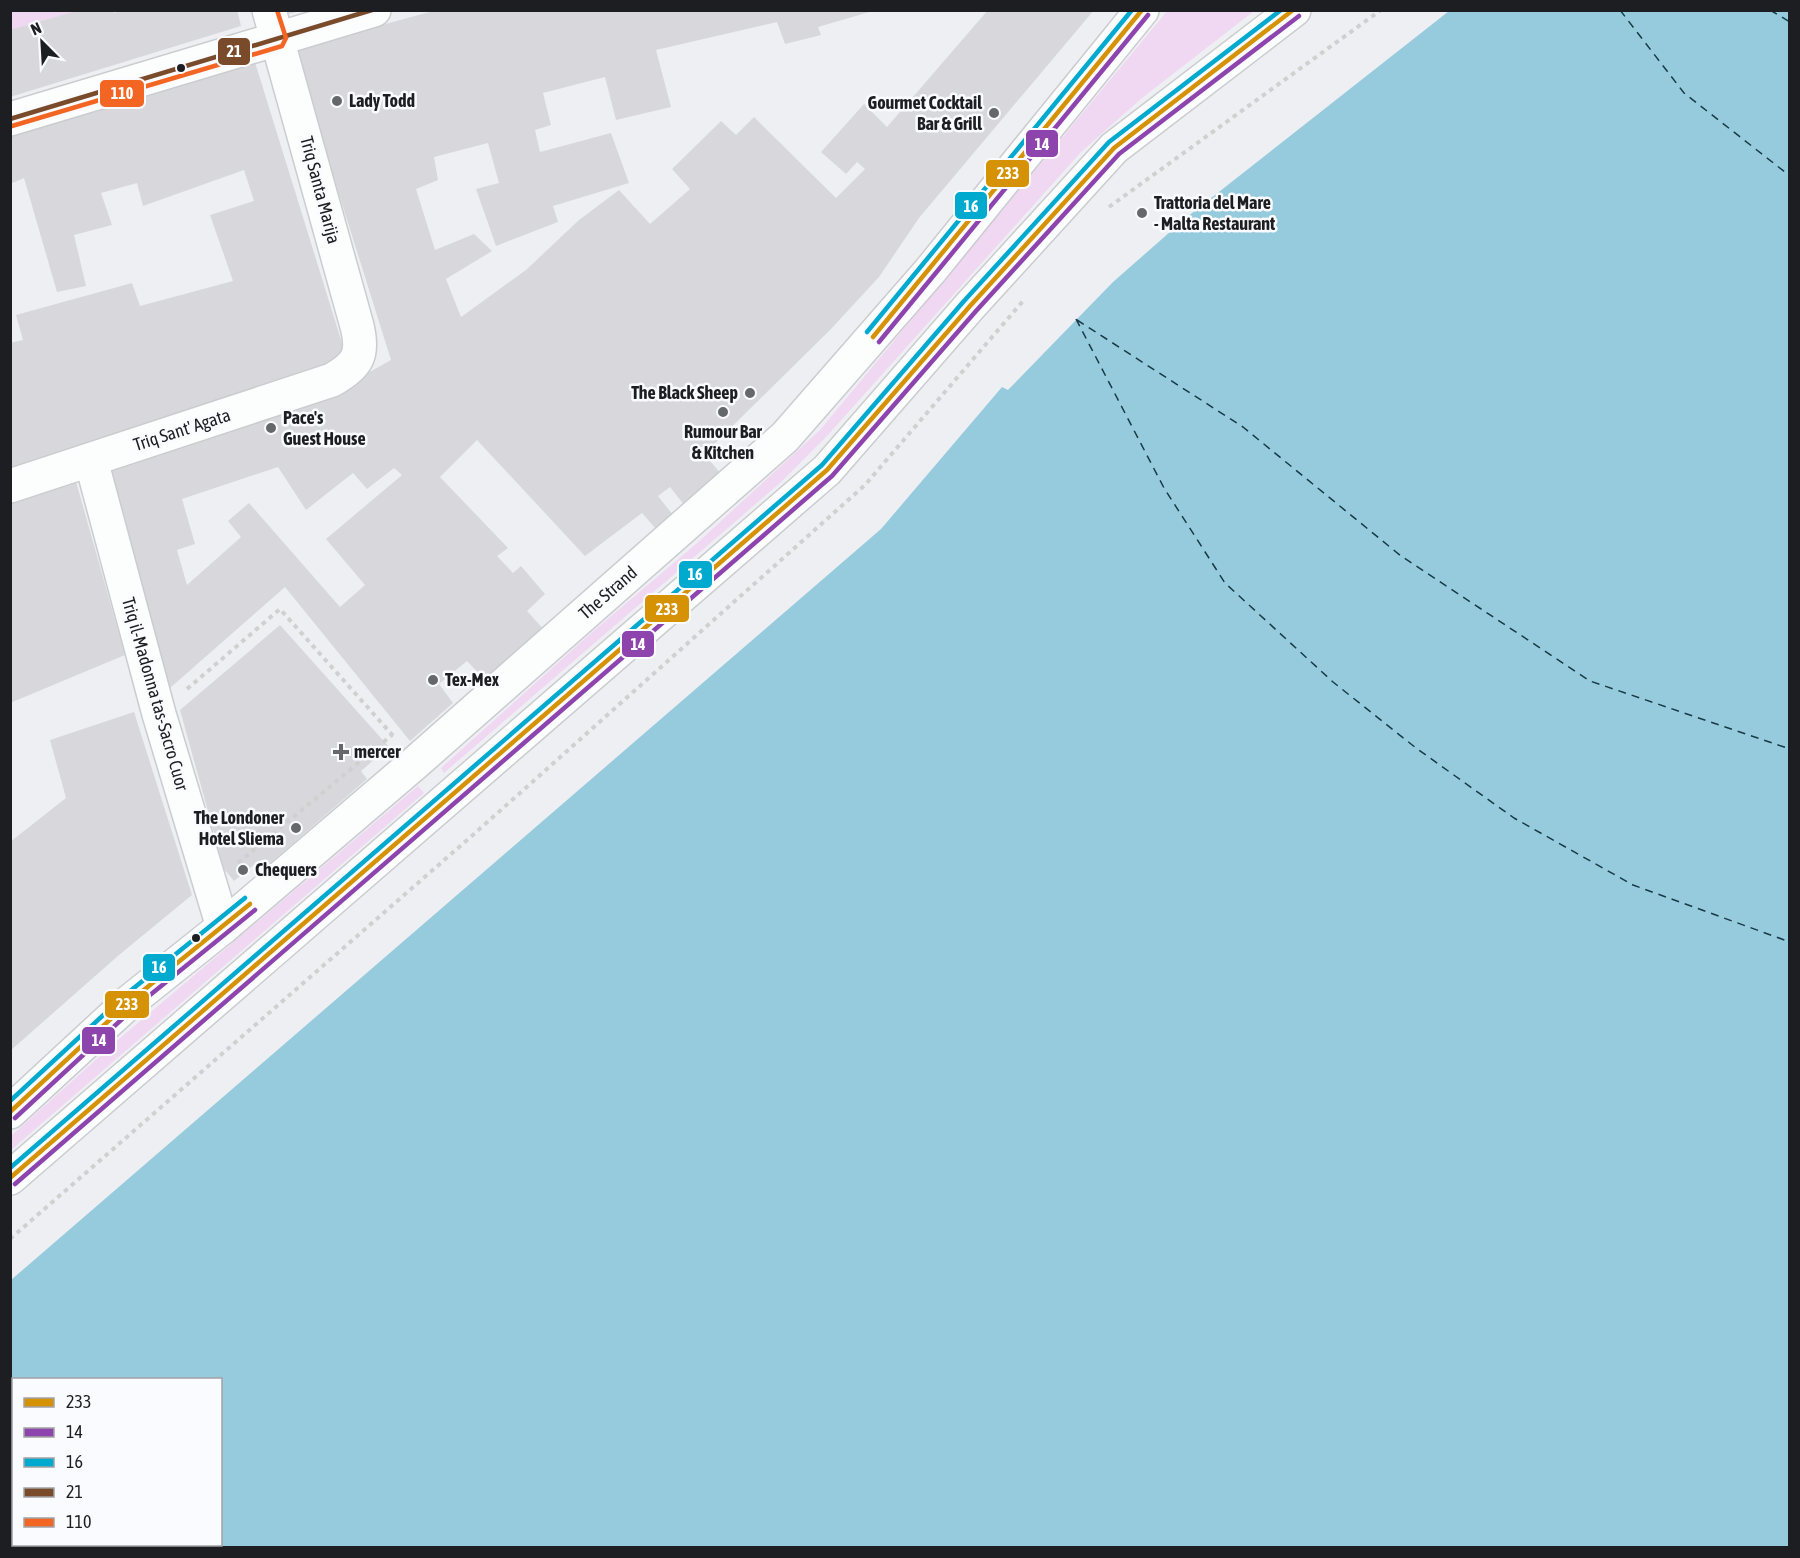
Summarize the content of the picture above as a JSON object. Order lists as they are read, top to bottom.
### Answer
{
  "streets": {
    "main road": [
      "Triq Santa Marija",
      "Triq Sant' Agata",
      "The Strand",
      "Triq il-Madonna tas-Sacro Cuor"
    ]
  },
  "crossings": [
    ["Triq Santa Marija", "Triq Sant' Agata"],
    ["Triq Sant' Agata", "Triq il-Madonna tas-Sacro Cuor"],
    ["The Strand", "Triq il-Madonna tas-Sacro Cuor"]
  ],
  "places": {
    "other": [
      "Lady Todd",
      "Gourmet Cocktail Bar & Grill",
      "Trattoria del Mare - Malta Restaurant",
      "The Black Sheep",
      "Rumour Bar & Kitchen",
      "Pace's Guest House",
      "Tex-Mex",
      "The Londoner Hotel Sliema",
      "Chequers"
    ],
    "health": ["mercer"]
  },
  "lines": [
    "transit line 233",
    "transit line 16",
    "transit line 21",
    "transit line 110",
    "transit line 14"
  ],
  "legend": [
    "233",
    "14",
    "16",
    "21",
    "110"
  ],
  "north": "top left"
}
